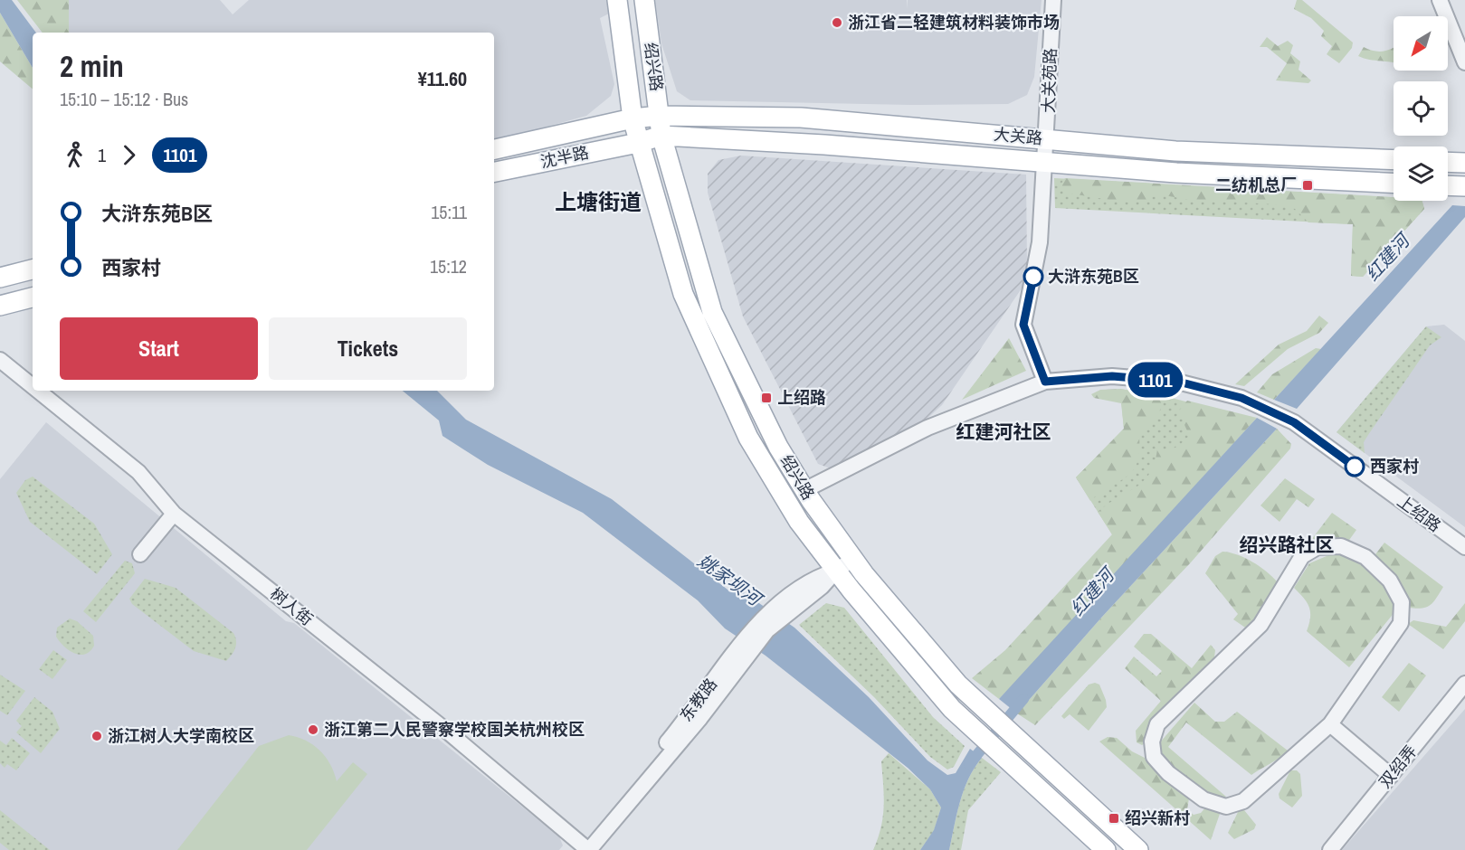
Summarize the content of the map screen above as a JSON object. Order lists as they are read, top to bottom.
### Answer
{
  "streets": {
    "main road": ["绍兴路", "大关路", "沈半路"],
    "street": [
      "大关苑路",
      "上绍路",
      "树人街",
      "东教路",
      "双绍弄"
    ]
  },
  "crossings": [
    ["绍兴路", "大关路"],
    ["绍兴路", "沈半路"],
    ["绍兴路", "上绍路"],
    ["绍兴路", "东教路"],
    ["大关苑路", "大关路"],
    ["大关苑路", "上绍路"],
    ["大关路", "沈半路"],
    ["树人街", "东教路"]
  ],
  "districts": ["上塘街道", "红建河社区", "绍兴路社区"],
  "water": ["红建河", "姚家坝河"],
  "places": {
    "other": [
      "浙江省二轻建筑材料装饰市场",
      "大浒东苑B区",
      "西家村",
      "浙江第二人民警察学校国关杭州校区",
      "浙江树人大学南校区"
    ],
    "transit": ["二纺机总厂", "上绍路", "绍兴新村"]
  },
  "lines": ["bus line 1101"],
  "north": "bottom left",
  "page": {
    "on_map": "1101",
    "heading": ["2 min", "15:10 – 15:12 · Bus", "¥11.60"],
    "legs": ["1", "1101"],
    "list": [
      {
        "name": "大浒东苑B区",
        "value": "15:11"
      },
      {
        "name": "西家村",
        "value": "15:12"
      }
    ],
    "buttons": ["Start", "Tickets"]
  }
}
